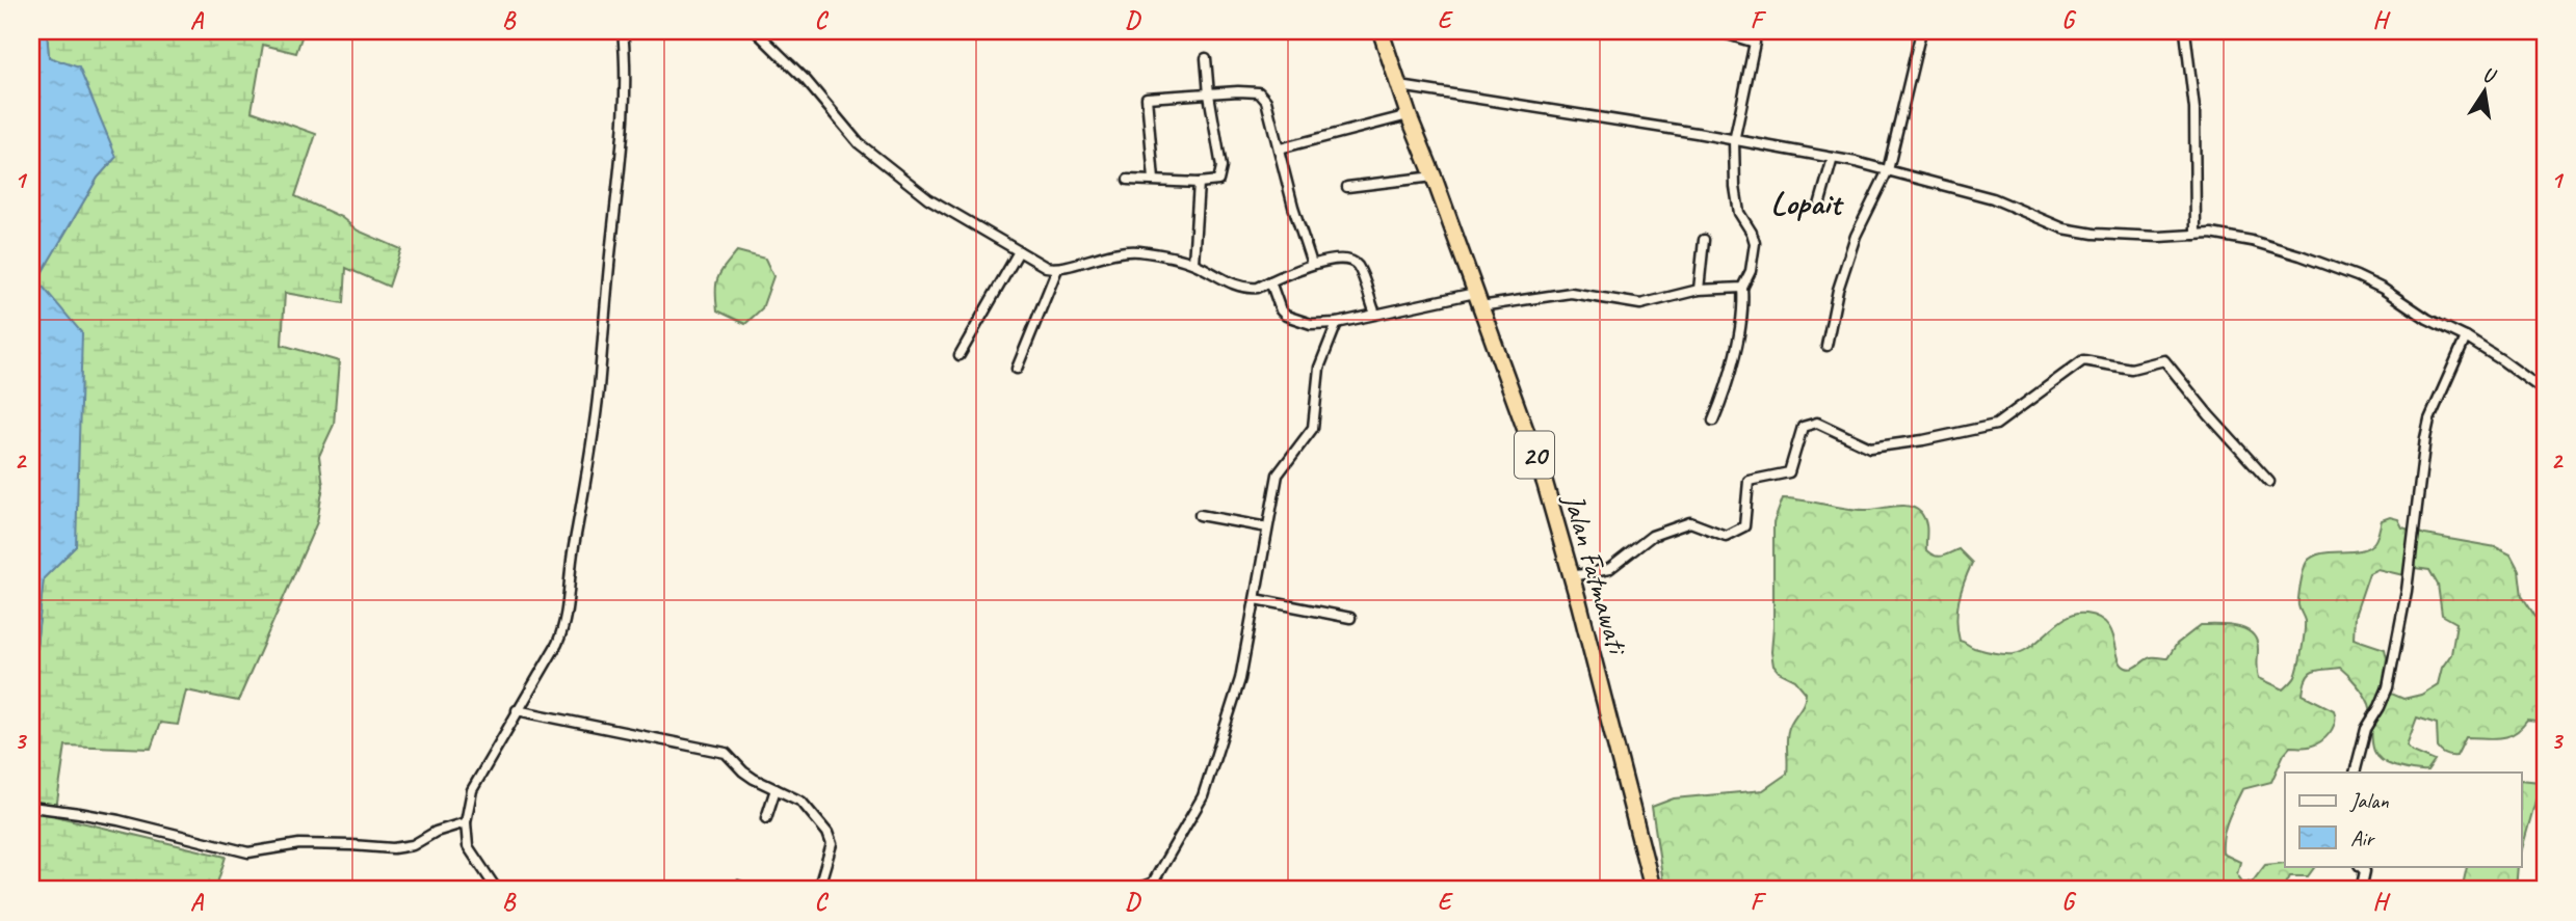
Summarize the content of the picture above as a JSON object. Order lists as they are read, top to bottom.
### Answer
{
  "streets": {
    "highway": ["20", "Jalan Fatmawati"]
  },
  "districts": ["Lopait"],
  "legend": ["Jalan", "Air"],
  "north": "top",
  "grid": {
    "columns": [
      "A",
      "B",
      "C",
      "D",
      "E",
      "F",
      "G",
      "H"
    ],
    "rows": ["1", "2", "3"]
  }
}
